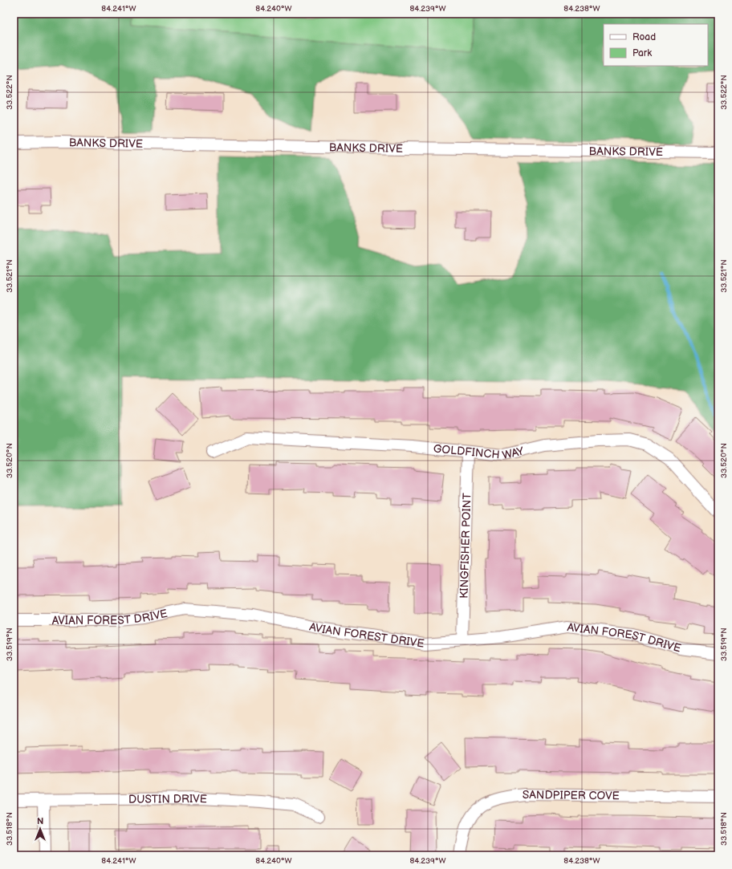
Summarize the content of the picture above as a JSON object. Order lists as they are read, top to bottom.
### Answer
{
  "streets": {
    "street": [
      "BANKS DRIVE",
      "GOLDFINCH WAY",
      "KINGFISHER POINT",
      "AVIAN FOREST DRIVE",
      "SANDPIPER COVE",
      "DUSTIN DRIVE"
    ]
  },
  "crossings": [
    ["GOLDFINCH WAY", "KINGFISHER POINT"],
    ["KINGFISHER POINT", "AVIAN FOREST DRIVE"]
  ],
  "legend": ["Road", "Park"],
  "north": "top",
  "coordinates": [
    "84.241°W",
    "84.240°W",
    "84.239°W",
    "84.238°W",
    "33.522°N",
    "33.521°N",
    "33.520°N",
    "33.519°N",
    "33.518°N"
  ]
}
